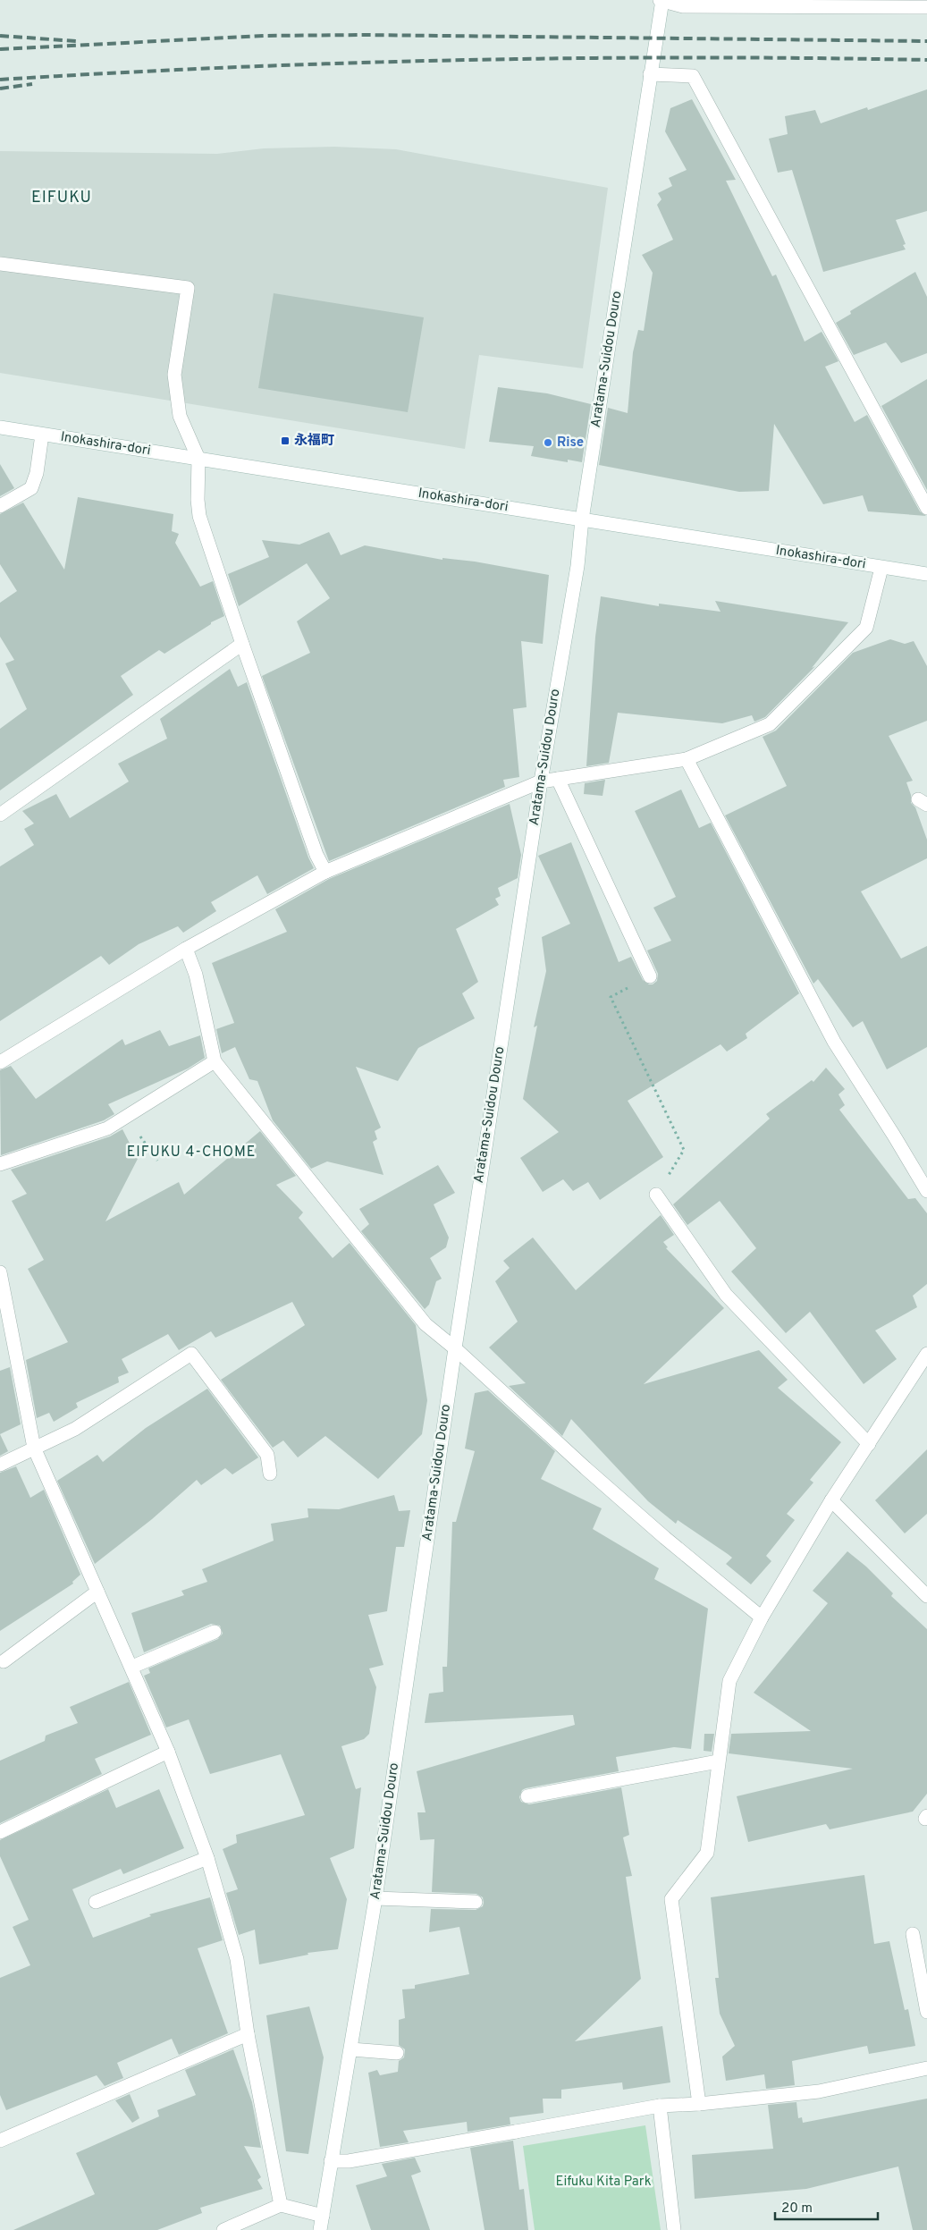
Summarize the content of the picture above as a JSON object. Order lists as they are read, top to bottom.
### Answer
{
  "streets": {
    "street": ["Aratama-Suidou Douro", "Inokashira-dori"]
  },
  "crossings": [
    ["Aratama-Suidou Douro", "Inokashira-dori"]
  ],
  "districts": ["EIFUKU", "EIFUKU 4-CHOME"],
  "parks": ["Eifuku Kita Park"],
  "places": {
    "transit": ["永福町"],
    "other": ["Rise"]
  },
  "scale_bar": "20 m"
}
